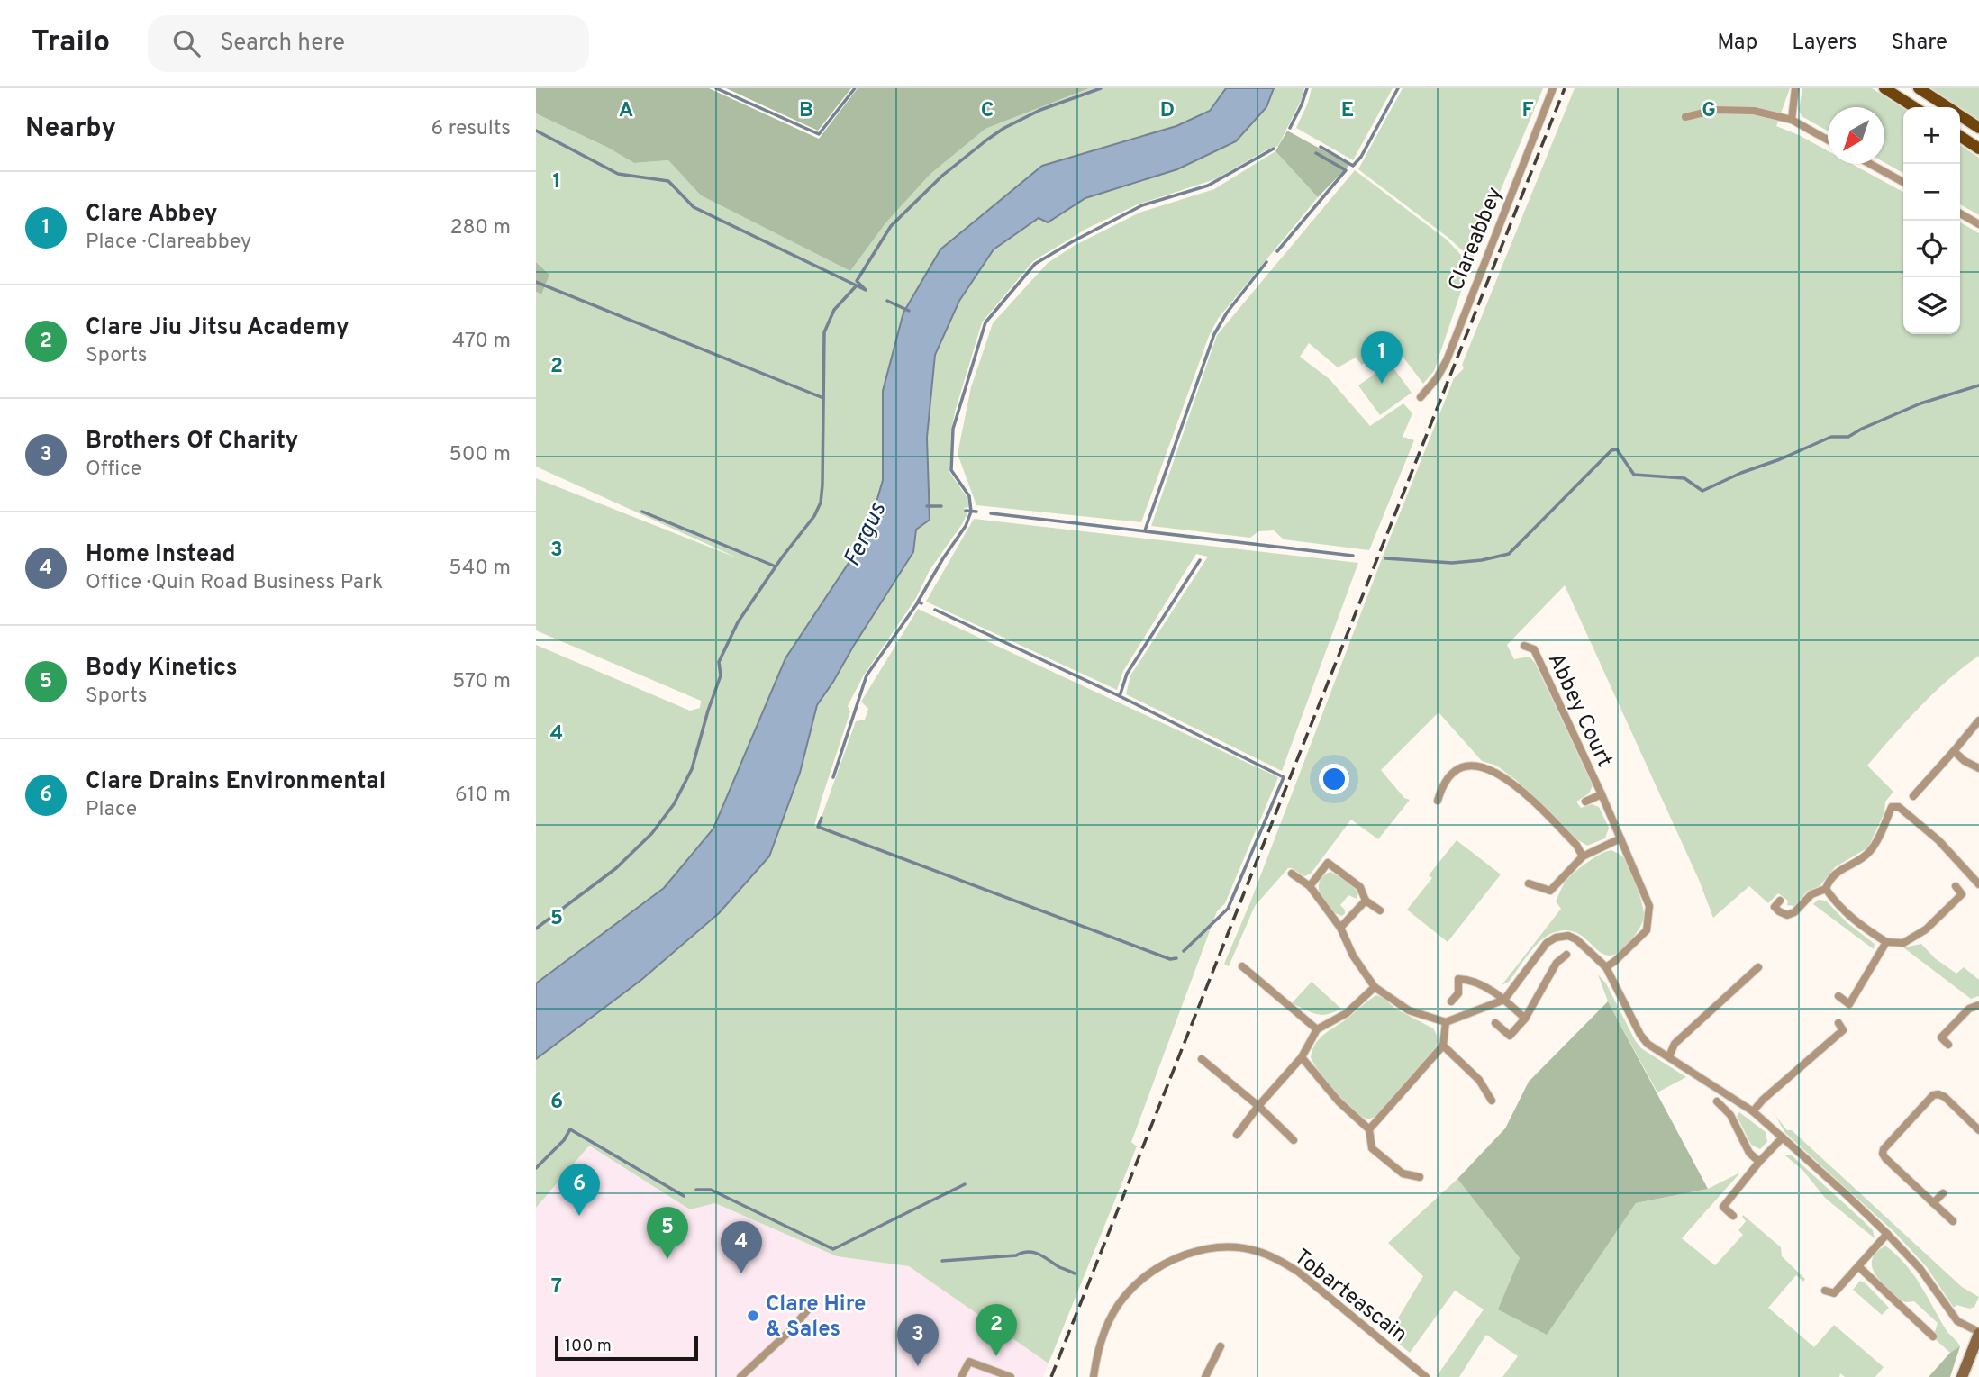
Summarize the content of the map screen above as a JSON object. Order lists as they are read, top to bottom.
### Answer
{
  "streets": {
    "street": ["Clareabbey", "Abbey Court", "Tobarteascain"]
  },
  "water": ["Fergus"],
  "places": ["Clare Hire & Sales"],
  "scale_bar": "100 m",
  "north": "bottom left",
  "page": {
    "header": "Trailo",
    "search": "Search here",
    "nav": ["Map", "Layers", "Share"],
    "heading": ["Nearby", "6 results"],
    "map_buttons": ["+", "−"],
    "list": [
      {
        "mark": "1",
        "name": "Clare Abbey",
        "note": "Place · Clareabbey",
        "value": "280 m"
      },
      {
        "mark": "2",
        "name": "Clare Jiu Jitsu Academy",
        "note": "Sports",
        "value": "470 m"
      },
      {
        "mark": "3",
        "name": "Brothers Of Charity",
        "note": "Office",
        "value": "500 m"
      },
      {
        "mark": "4",
        "name": "Home Instead",
        "note": "Office · Quin Road Business Park",
        "value": "540 m"
      },
      {
        "mark": "5",
        "name": "Body Kinetics",
        "note": "Sports",
        "value": "570 m"
      },
      {
        "mark": "6",
        "name": "Clare Drains Environmental",
        "note": "Place",
        "value": "610 m"
      }
    ],
    "pins": [
      "1",
      "6",
      "5",
      "4",
      "2",
      "3"
    ],
    "scale": "100 m"
  },
  "grid": {
    "columns": [
      "A",
      "B",
      "C",
      "D",
      "E",
      "F",
      "G"
    ],
    "rows": [
      "1",
      "2",
      "3",
      "4",
      "5",
      "6",
      "7"
    ]
  }
}
